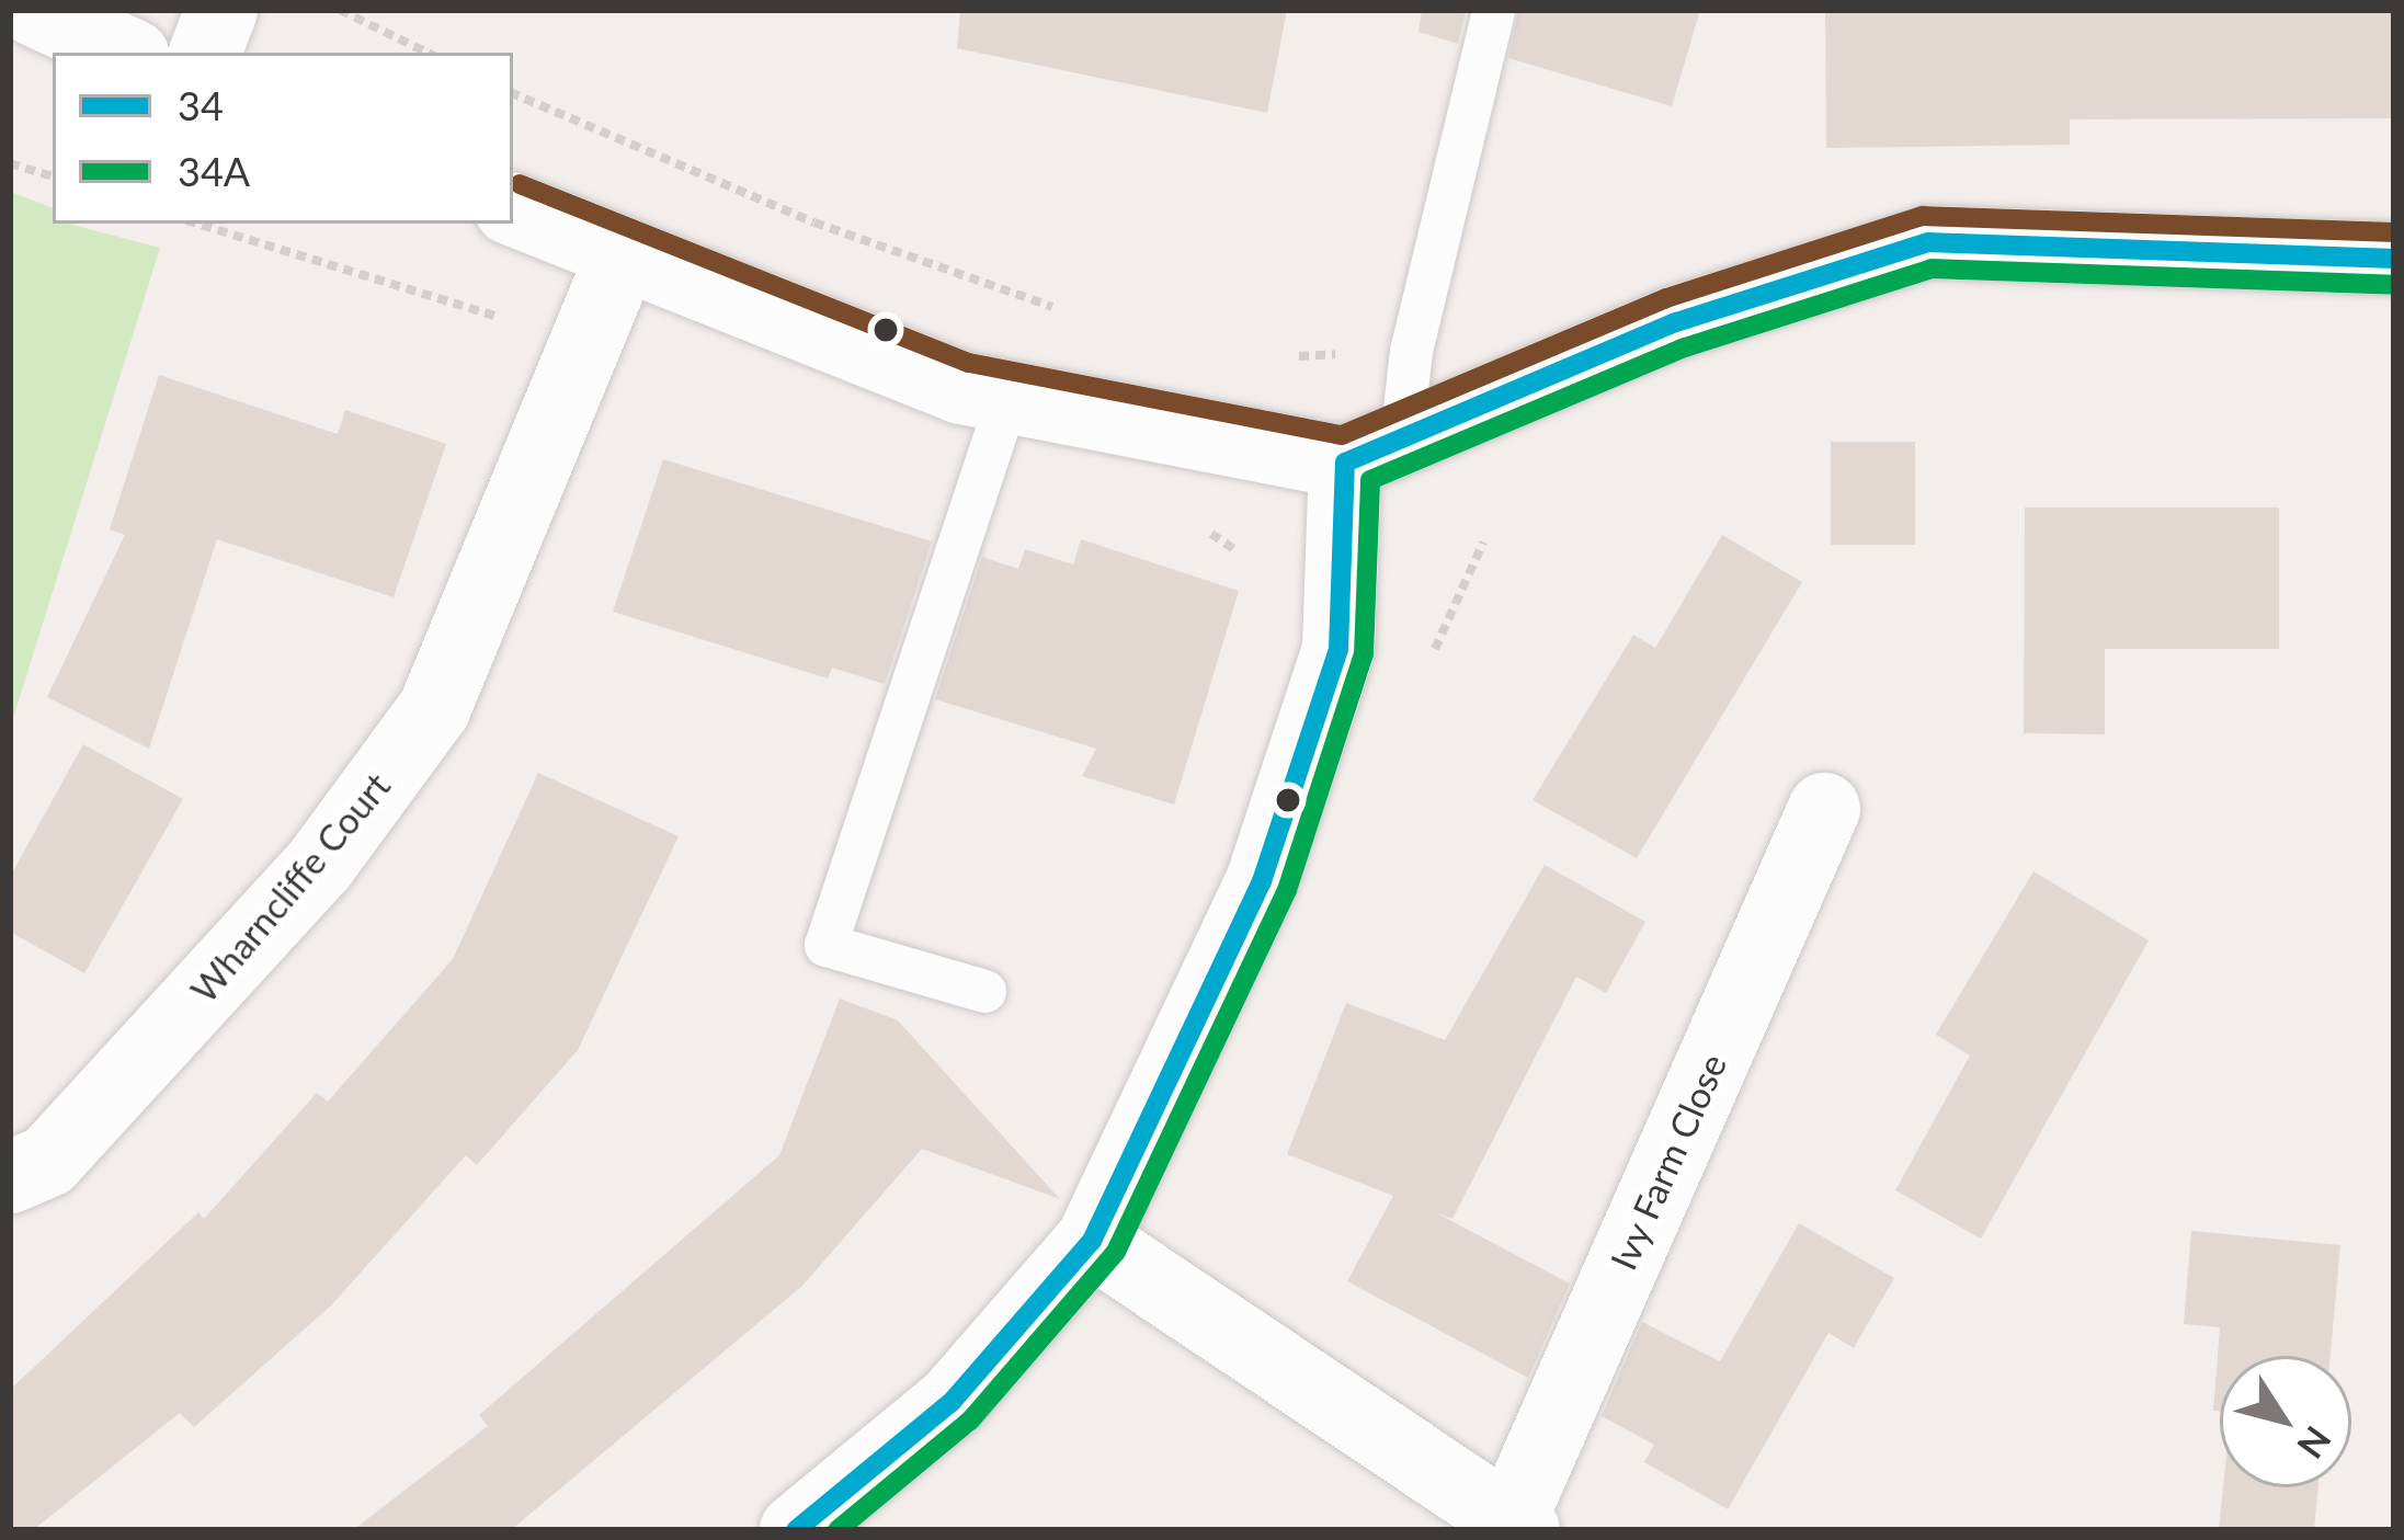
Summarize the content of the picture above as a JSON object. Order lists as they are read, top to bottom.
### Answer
{
  "streets": {
    "street": ["Wharncliffe Court", "Ivy Farm Close"]
  },
  "lines": ["transit line 34", "transit line 34A"],
  "legend": ["34", "34A"],
  "north": "bottom right"
}
